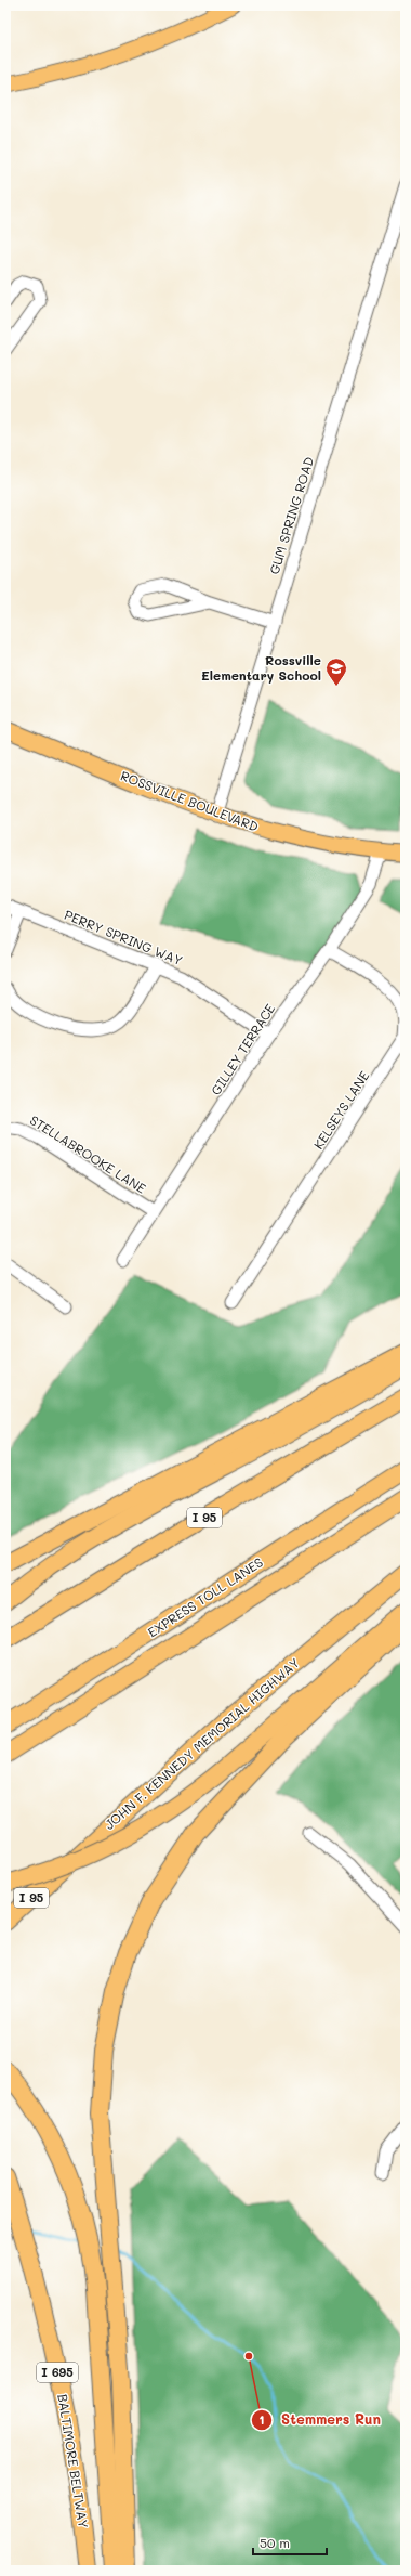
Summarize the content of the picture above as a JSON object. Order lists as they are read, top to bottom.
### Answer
{
  "streets": {
    "highway": [
      "I 95",
      "EXPRESS TOLL LANES",
      "JOHN F. KENNEDY MEMORIAL HIGHWAY",
      "I 695",
      "BALTIMORE BELTWAY"
    ],
    "main road": ["ROSSVILLE BOULEVARD"],
    "street": [
      "GUM SPRING ROAD",
      "PERRY SPRING WAY",
      "GILLEY TERRACE",
      "KELSEYS LANE",
      "STELLABROOKE LANE"
    ]
  },
  "crossings": [
    ["GUM SPRING ROAD", "ROSSVILLE BOULEVARD"],
    ["ROSSVILLE BOULEVARD", "GILLEY TERRACE"],
    ["PERRY SPRING WAY", "GILLEY TERRACE"],
    ["GILLEY TERRACE", "KELSEYS LANE"],
    ["GILLEY TERRACE", "STELLABROOKE LANE"]
  ],
  "places": {
    "school or university": ["Rossville Elementary School"],
    "other": ["Stemmers Run"]
  },
  "scale_bar": "50 m"
}
